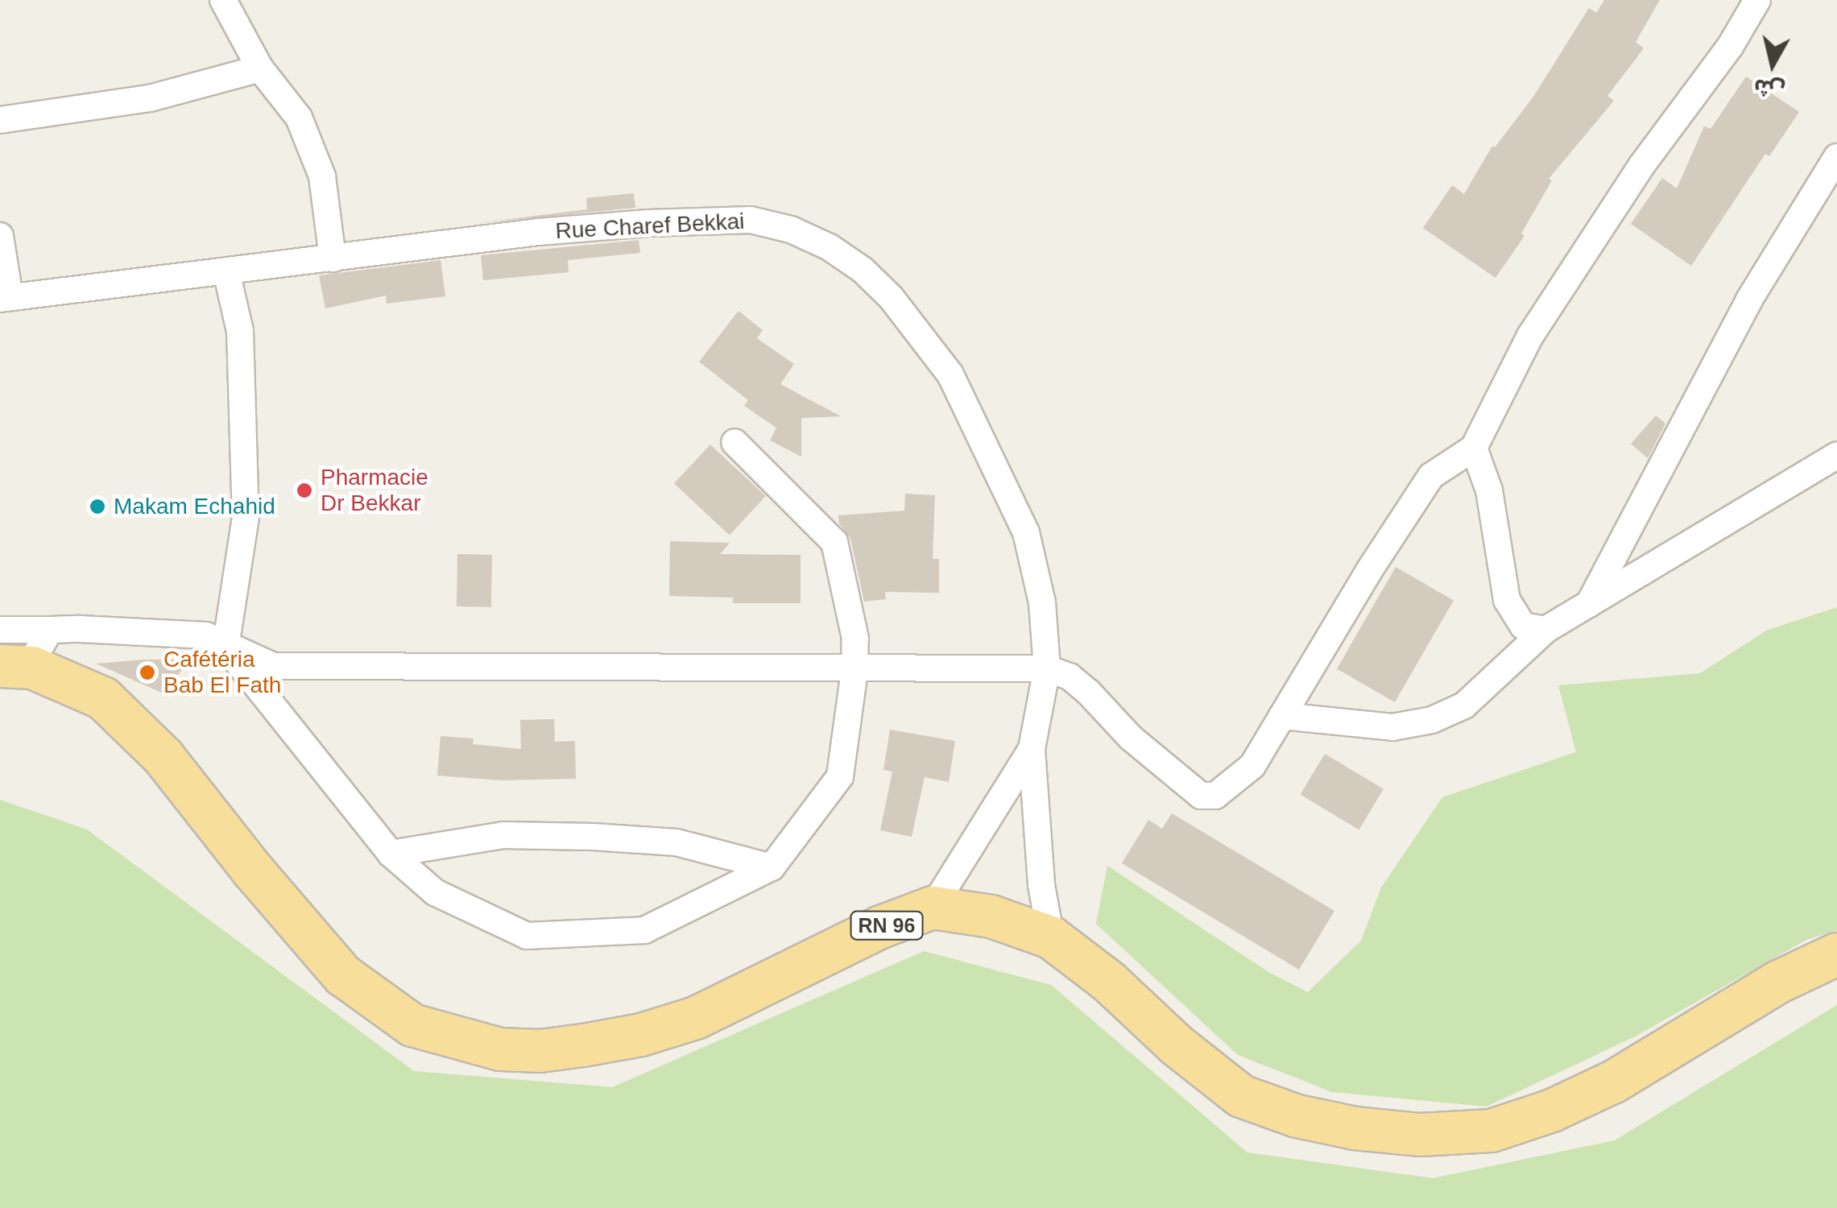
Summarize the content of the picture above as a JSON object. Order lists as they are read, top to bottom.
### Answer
{
  "streets": {
    "main road": ["RN 96"],
    "street": ["Rue Charef Bekkai"]
  },
  "crossings": [
    ["Rue Charef Bekkai", "RN 96"]
  ],
  "places": ["Pharmacie Dr Bekkar", "Makam Echahid", "Cafétéria Bab El Fath"],
  "north": "bottom"
}
